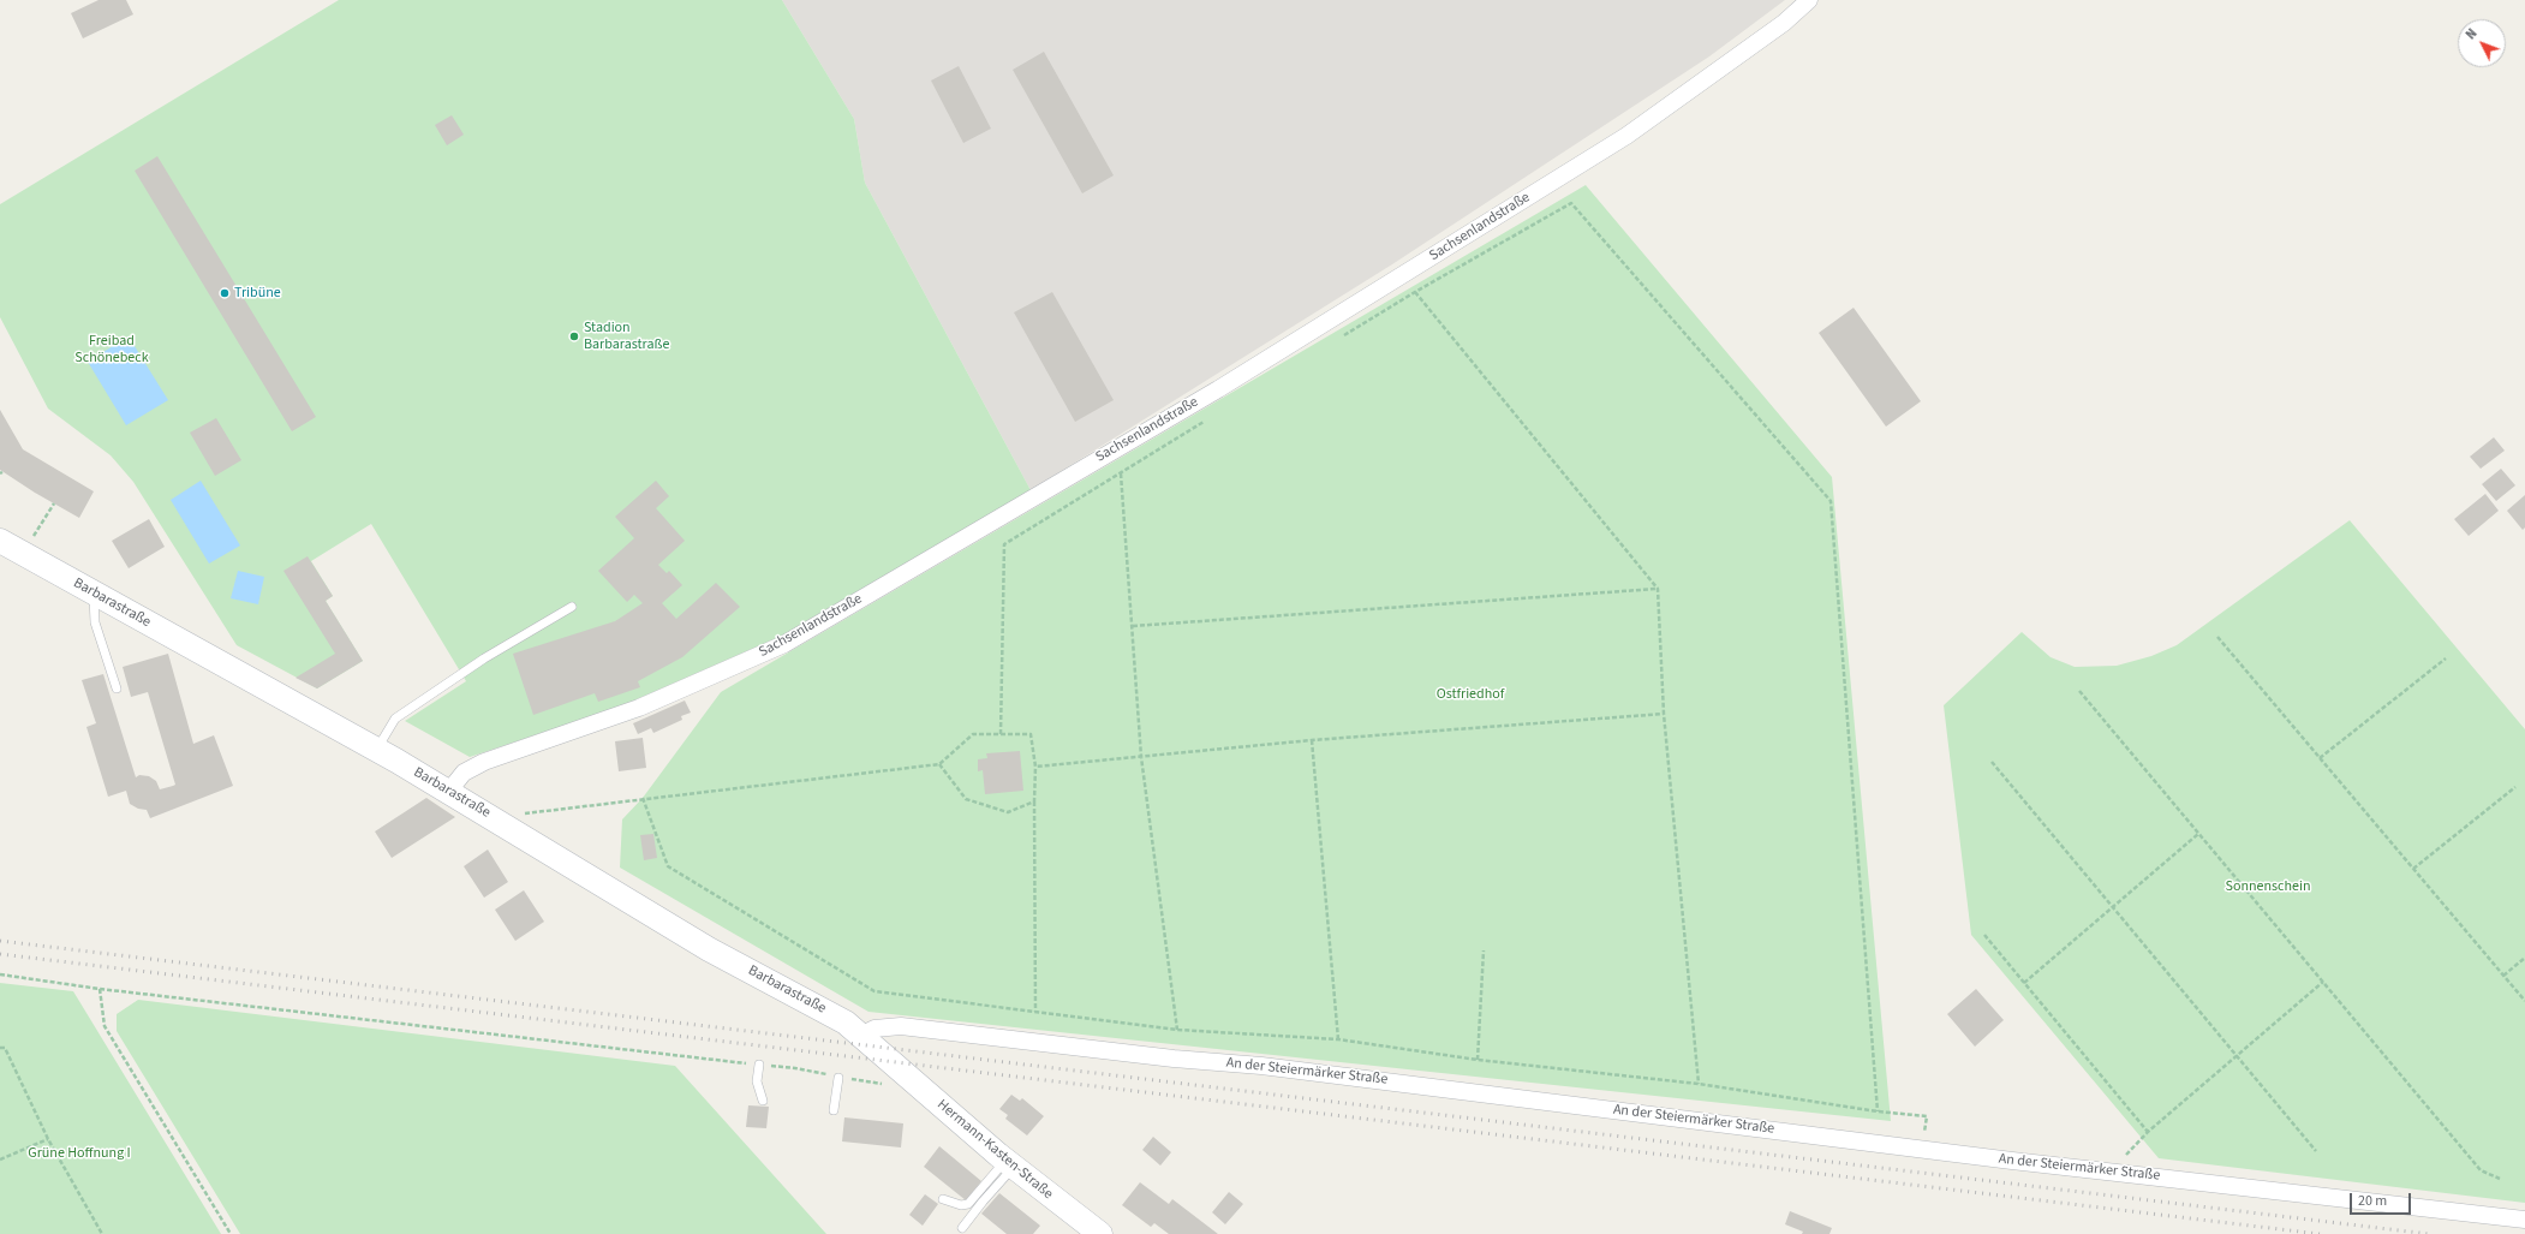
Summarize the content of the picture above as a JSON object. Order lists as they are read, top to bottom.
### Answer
{
  "streets": {
    "street": [
      "Sachsenlandstraße",
      "Barbarastraße",
      "An der Steiermärker Straße",
      "Hermann-Kasten-Straße"
    ]
  },
  "crossings": [
    ["Sachsenlandstraße", "Barbarastraße"],
    ["Barbarastraße", "An der Steiermärker Straße"],
    ["Barbarastraße", "Hermann-Kasten-Straße"]
  ],
  "parks": [
    "Freibad Schönebeck",
    "Ostfriedhof",
    "Sonnenschein",
    "Grüne Hoffnung I"
  ],
  "places": ["Tribüne", "Stadion Barbarastraße"],
  "scale_bar": "20 m",
  "north": "top left"
}
